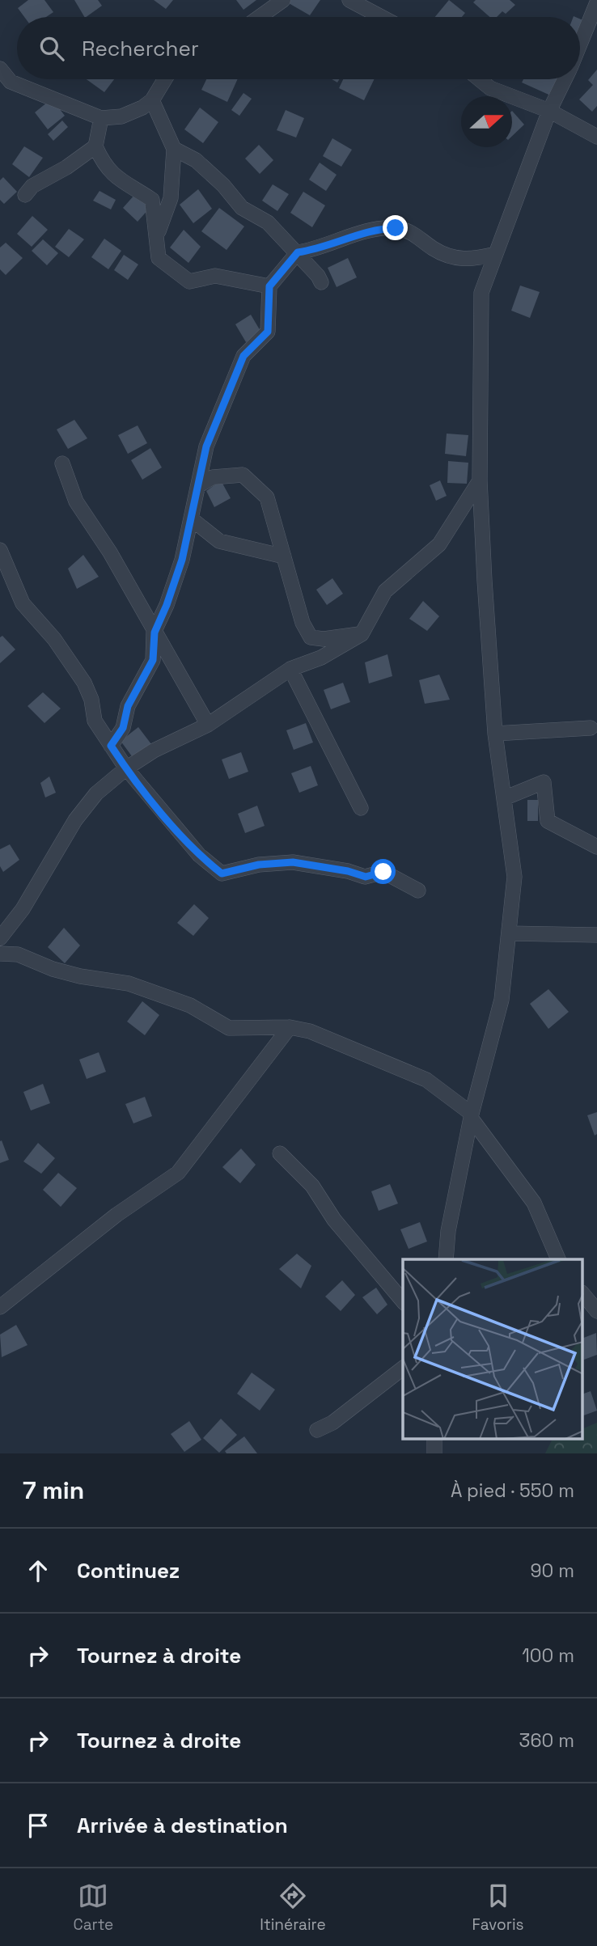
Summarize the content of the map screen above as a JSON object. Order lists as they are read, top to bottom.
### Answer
{
  "north": "right",
  "page": {
    "search": "Rechercher",
    "heading": ["7 min", "À pied · 550 m"],
    "list": [
      ["Continuez", "90 m"],
      ["Tournez à droite", "100 m"],
      ["Tournez à droite", "360 m"],
      "Arrivée à destination"
    ],
    "nav": ["Carte", "Itinéraire", "Favoris"]
  }
}
